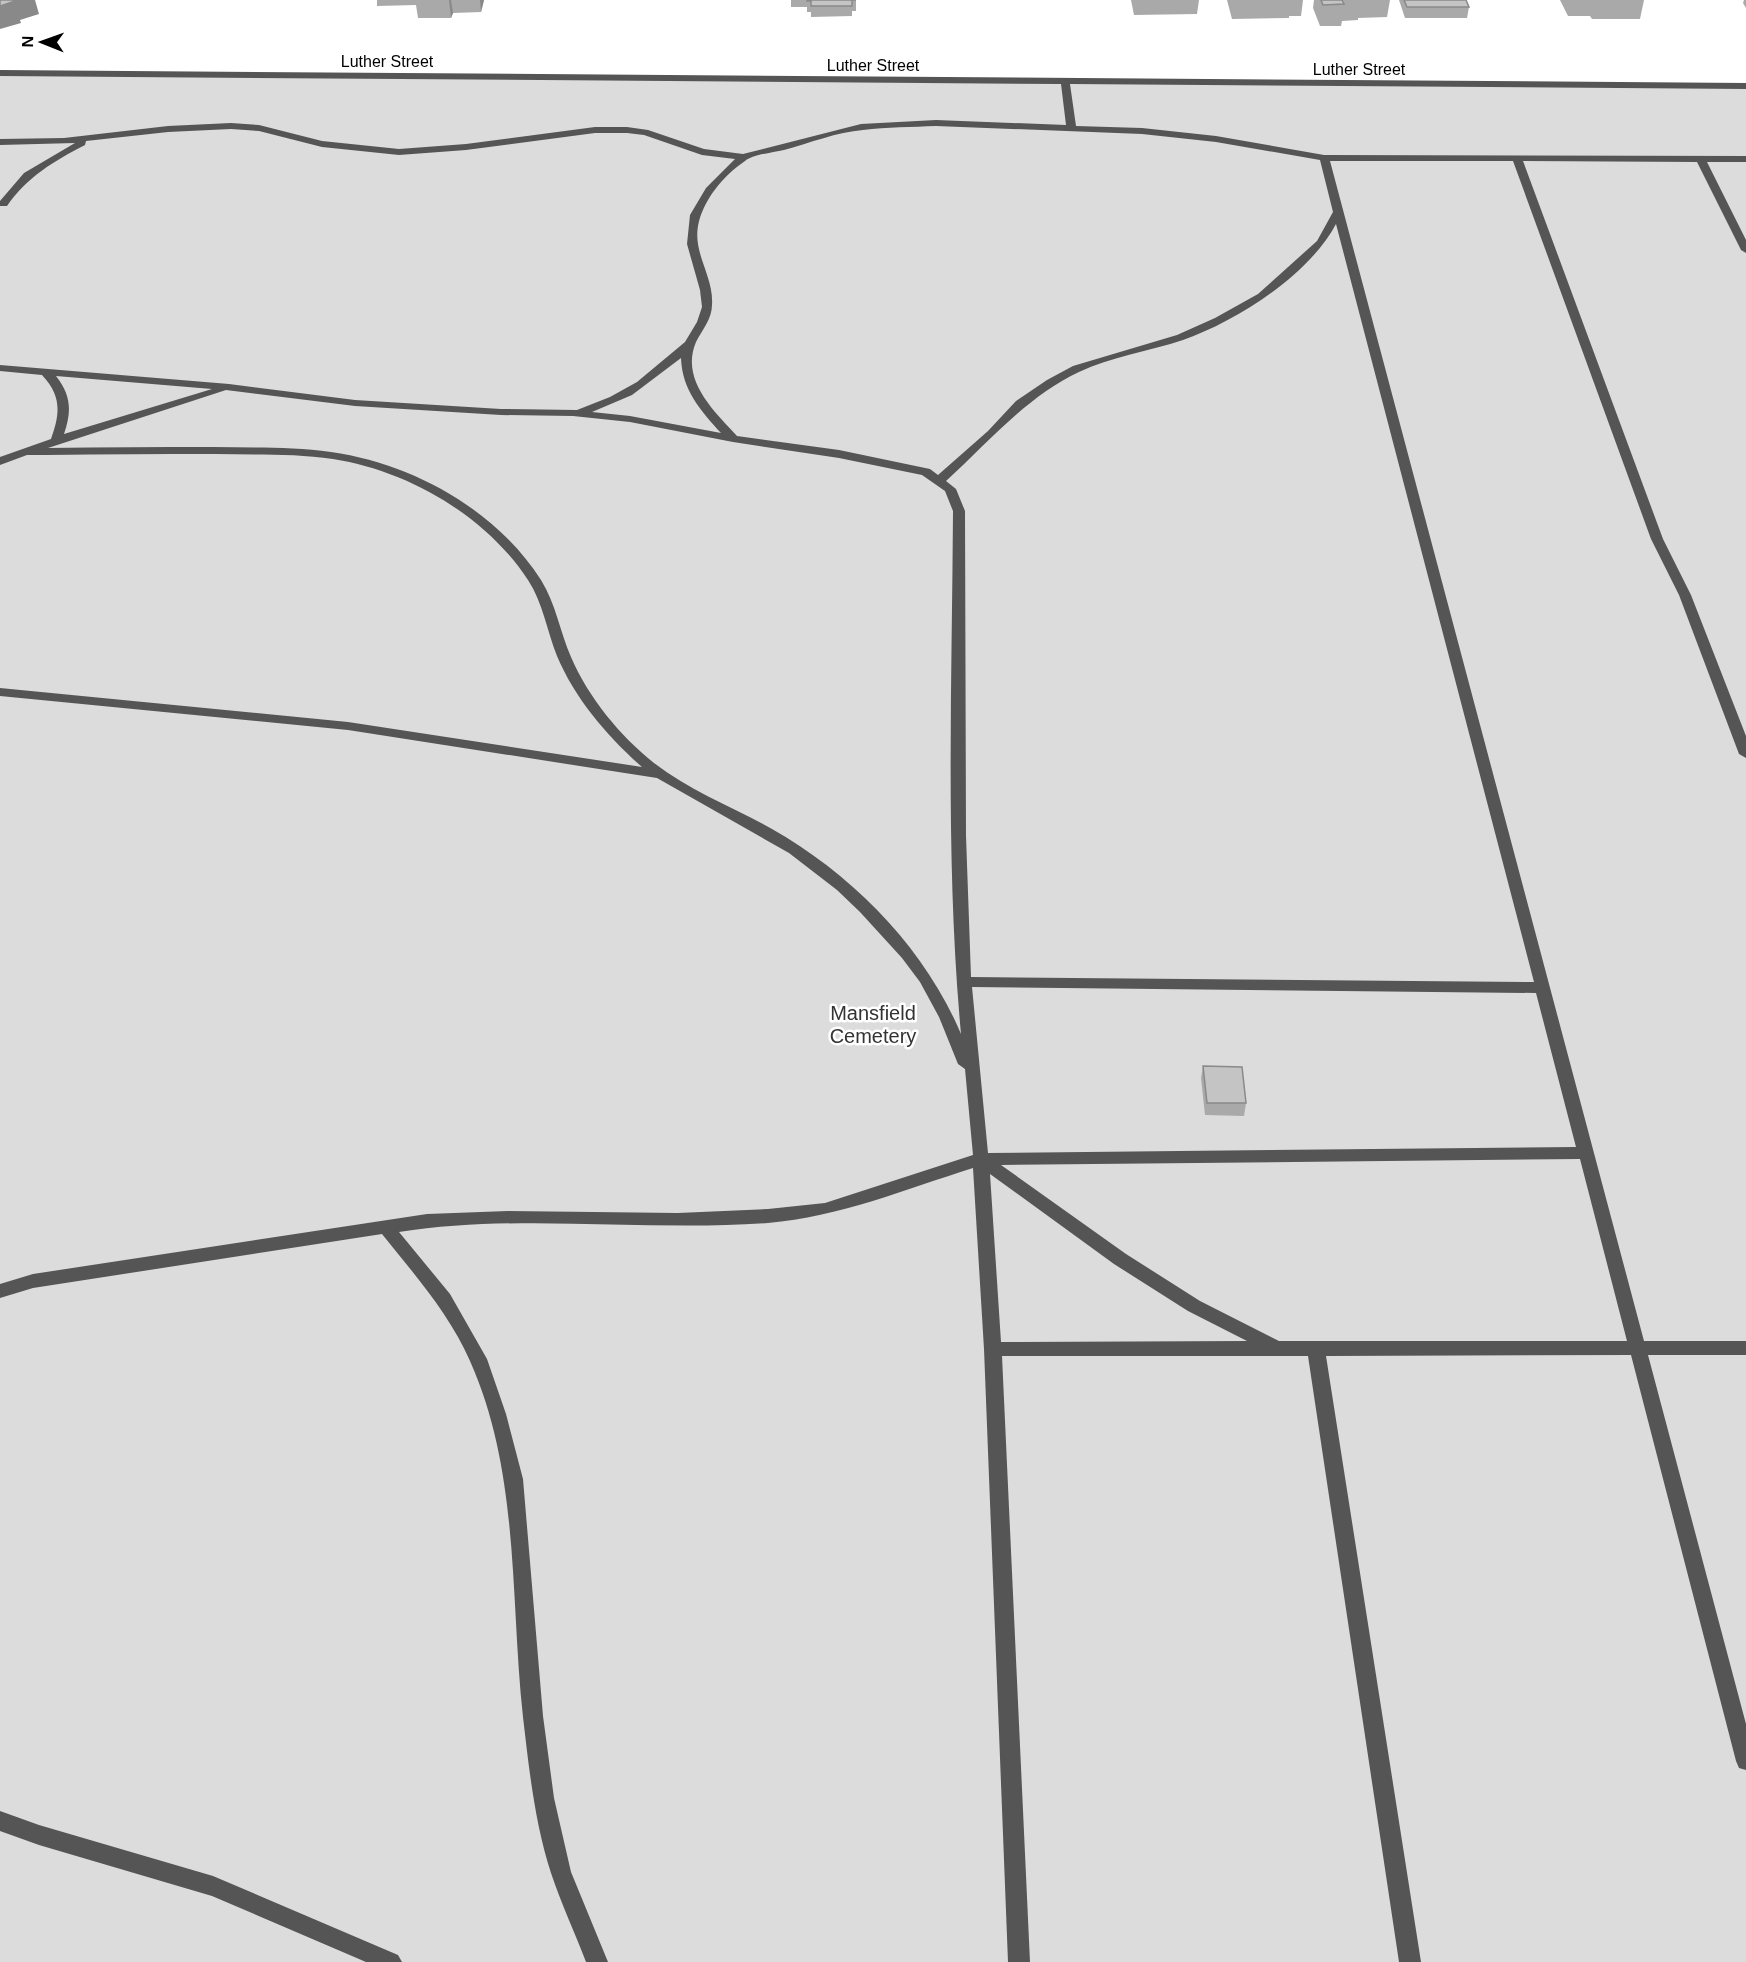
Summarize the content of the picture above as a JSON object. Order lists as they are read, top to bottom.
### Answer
{
  "streets": {
    "street": ["Luther Street"]
  },
  "parks": ["Mansfield Cemetery"],
  "north": "left"
}
